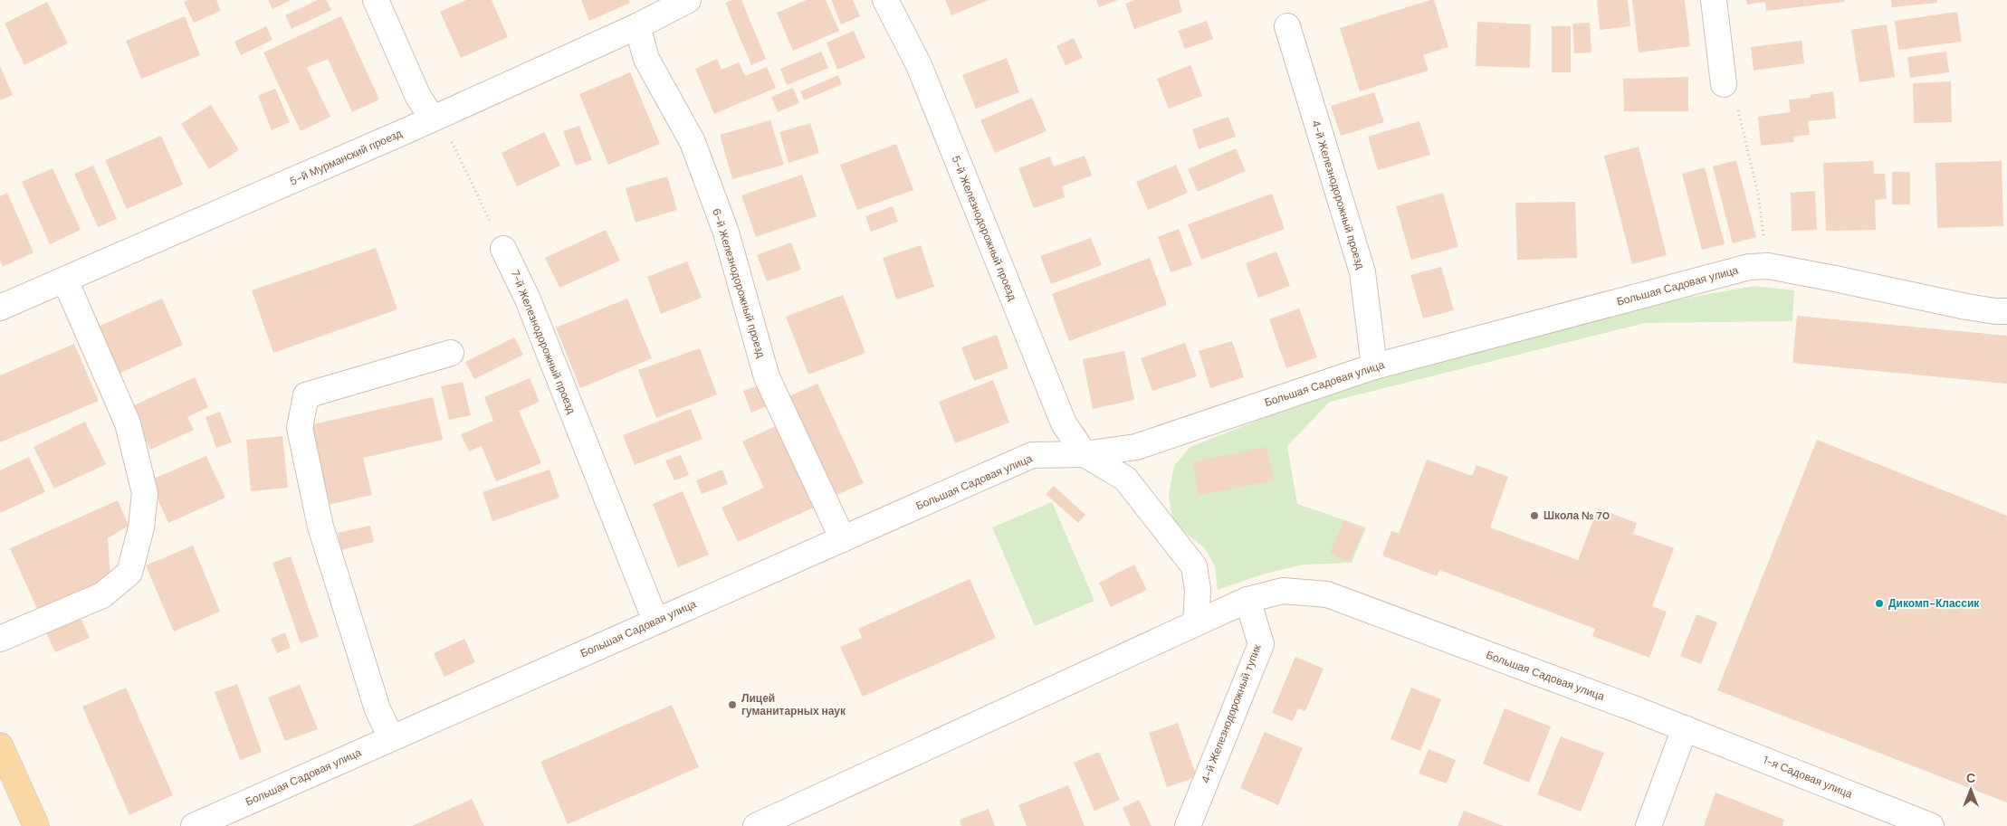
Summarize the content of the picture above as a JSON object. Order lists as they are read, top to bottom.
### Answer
{
  "streets": {
    "street": [
      "5-й Мурманский проезд",
      "4-й Железнодорожный проезд",
      "5-й Железнодорожный проезд",
      "6-й Железнодорожный проезд",
      "Большая Садовая улица",
      "7-й Железнодорожный проезд",
      "4-й Железнодорожный тупик",
      "1-я Садовая улица"
    ]
  },
  "crossings": [
    ["5-й Мурманский проезд", "6-й Железнодорожный проезд"],
    ["4-й Железнодорожный проезд", "Большая Садовая улица"],
    ["5-й Железнодорожный проезд", "Большая Садовая улица"],
    ["6-й Железнодорожный проезд", "Большая Садовая улица"],
    ["Большая Садовая улица", "7-й Железнодорожный проезд"],
    ["Большая Садовая улица", "4-й Железнодорожный тупик"],
    ["Большая Садовая улица", "1-я Садовая улица"]
  ],
  "places": ["Школа № 70", "Дикомп-Классик", "Лицей гуманитарных наук"],
  "north": "top"
}
